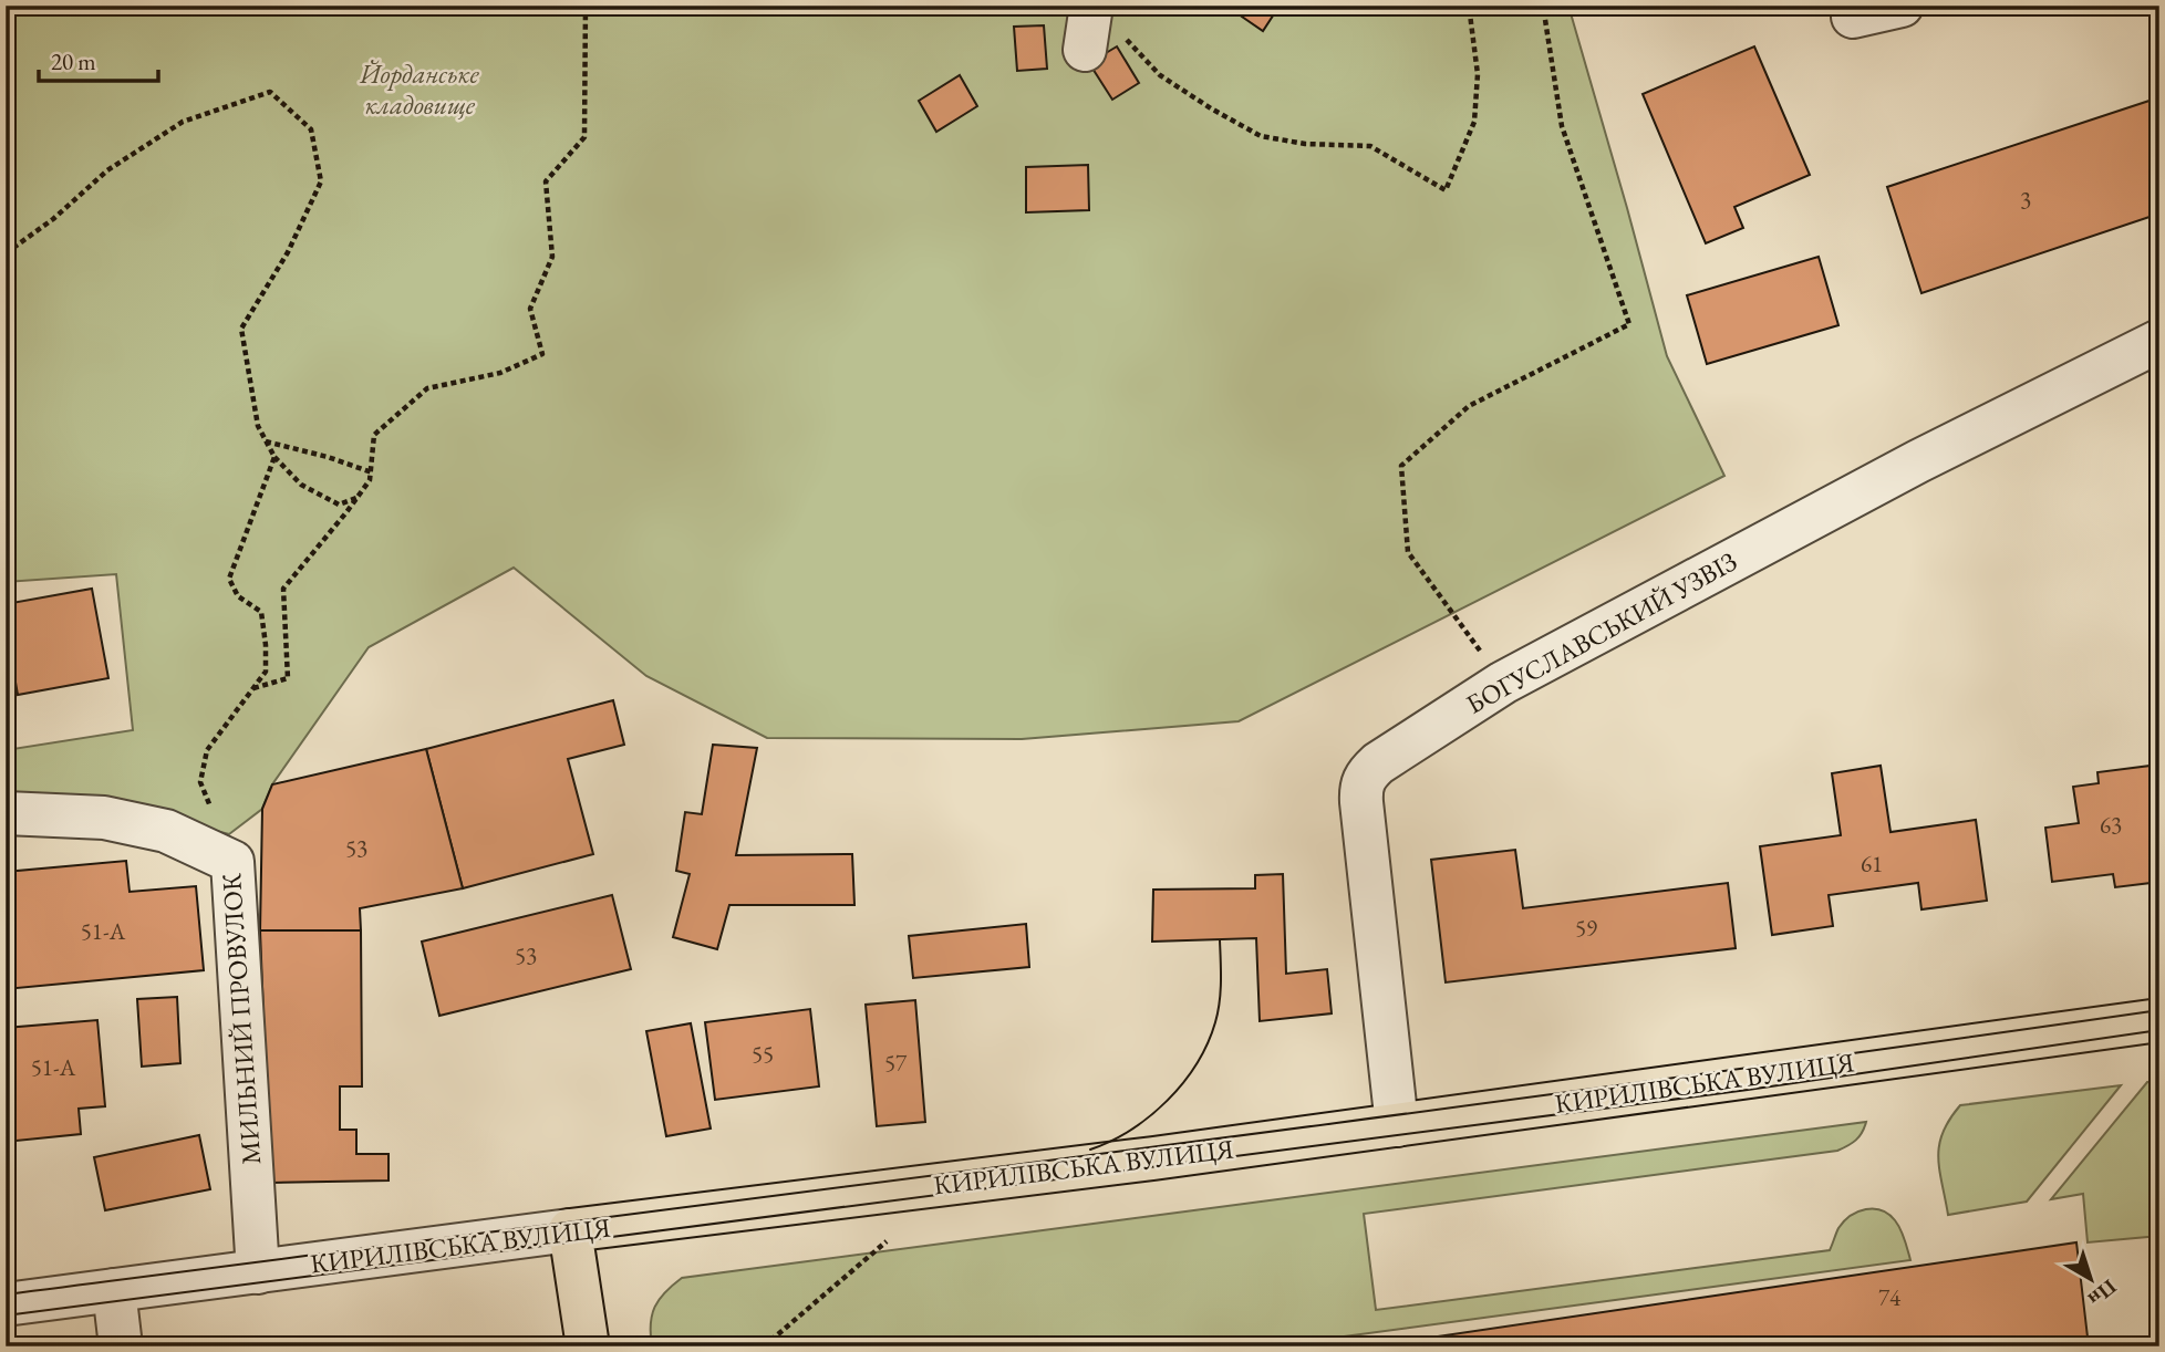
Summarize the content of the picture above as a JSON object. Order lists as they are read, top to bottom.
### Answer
{
  "streets": {
    "main road": ["КИРИЛІВСЬКА ВУЛИЦЯ"],
    "street": ["БОГУСЛАВСЬКИЙ УЗВІЗ", "МИЛЬНИЙ ПРОВУЛОК"]
  },
  "crossings": [
    ["БОГУСЛАВСЬКИЙ УЗВІЗ", "КИРИЛІВСЬКА ВУЛИЦЯ"],
    ["МИЛЬНИЙ ПРОВУЛОК", "КИРИЛІВСЬКА ВУЛИЦЯ"]
  ],
  "parks": ["Йорданське кладовище"],
  "house_numbers": [
    "3",
    "63",
    "53",
    "61",
    "59",
    "51-А",
    "53",
    "55",
    "57",
    "51-А",
    "74"
  ],
  "scale_bar": "20 m",
  "north": "bottom right"
}
